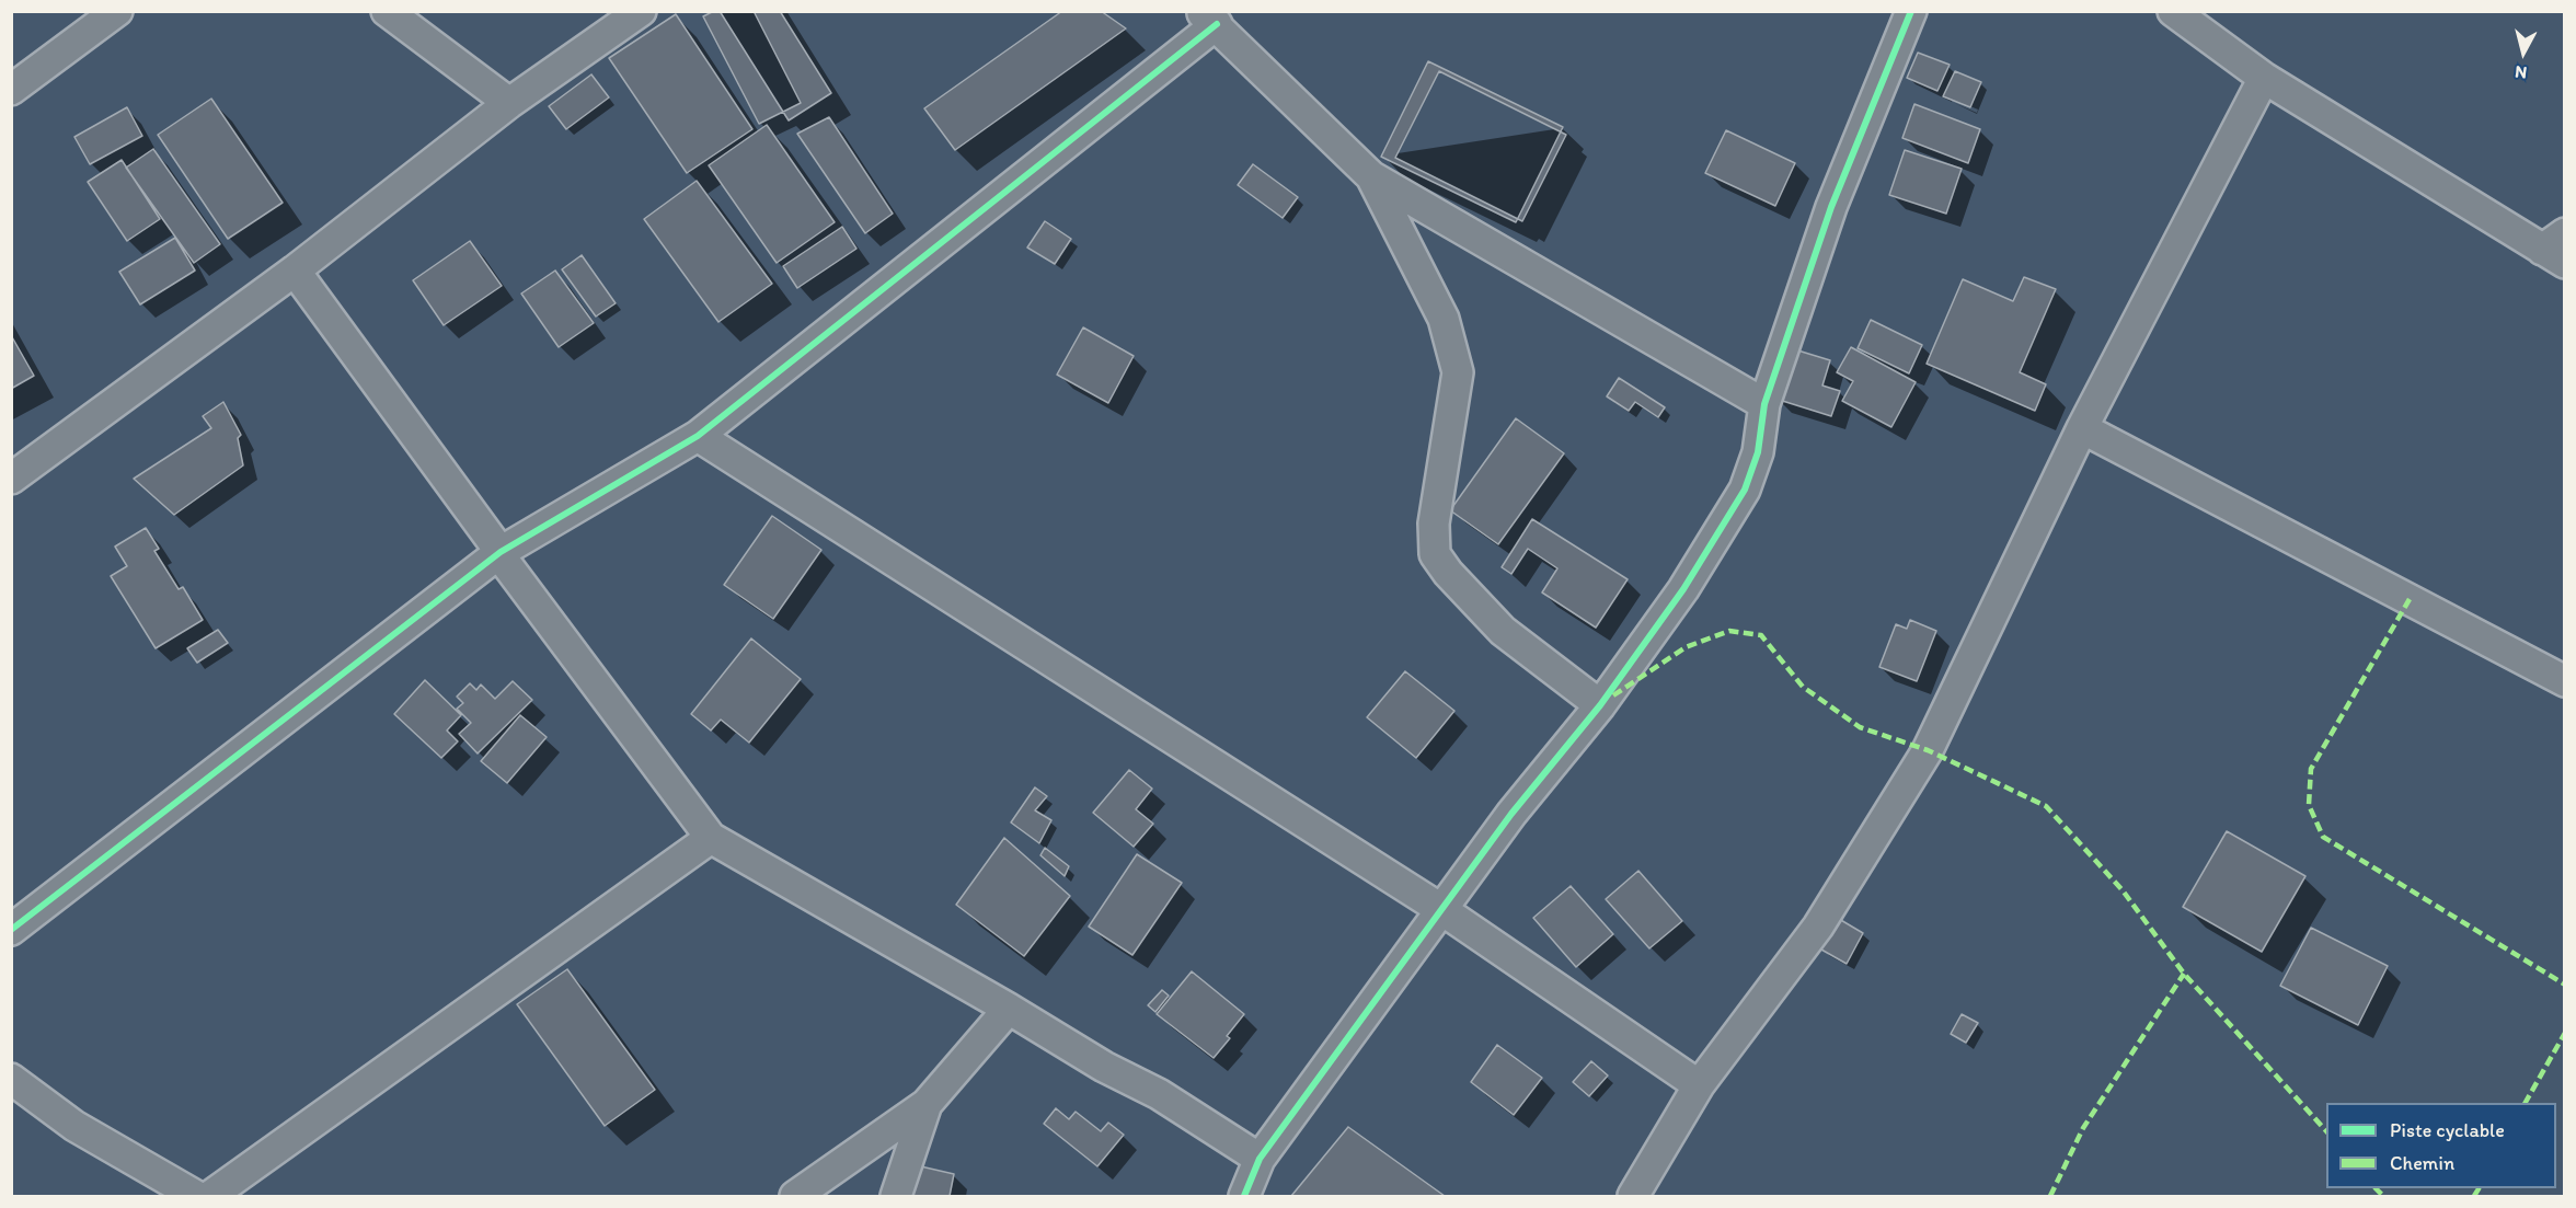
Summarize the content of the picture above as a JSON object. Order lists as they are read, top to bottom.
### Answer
{
  "legend": ["Piste cyclable", "Chemin"],
  "north": "bottom"
}
